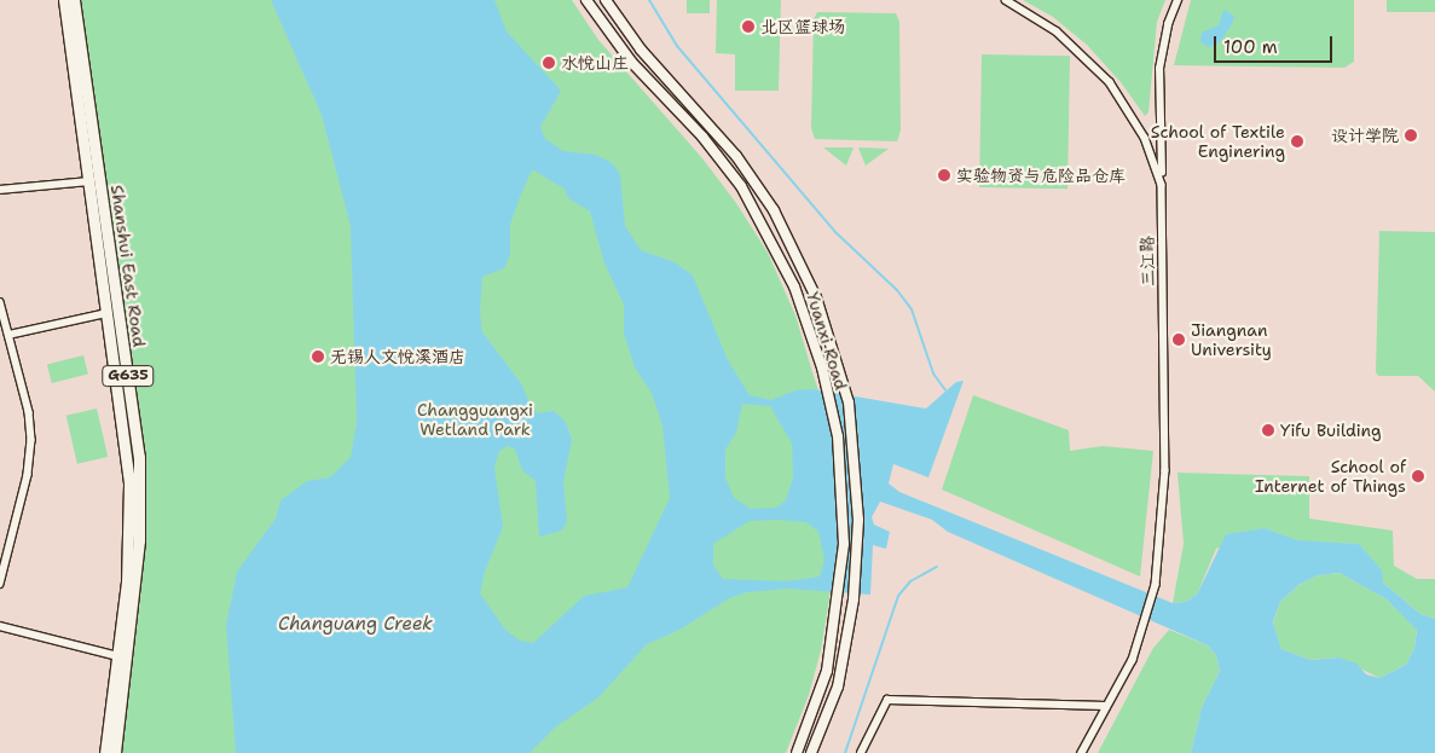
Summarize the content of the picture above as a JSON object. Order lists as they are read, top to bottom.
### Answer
{
  "streets": {
    "highway": ["Shanshui East Road", "G635"],
    "main road": ["Yuanxi Road"],
    "street": ["三江路"]
  },
  "water": ["Changuang Creek"],
  "parks": ["Changguangxi Wetland Park"],
  "places": [
    "北区篮球场",
    "水悦山庄",
    "设计学院",
    "School of Textile Enginering",
    "实验物资与危险品仓库",
    "Jiangnan University",
    "无锡人文悦溪酒店",
    "Yifu Building",
    "School of Internet of Things"
  ],
  "scale_bar": "100 m"
}
